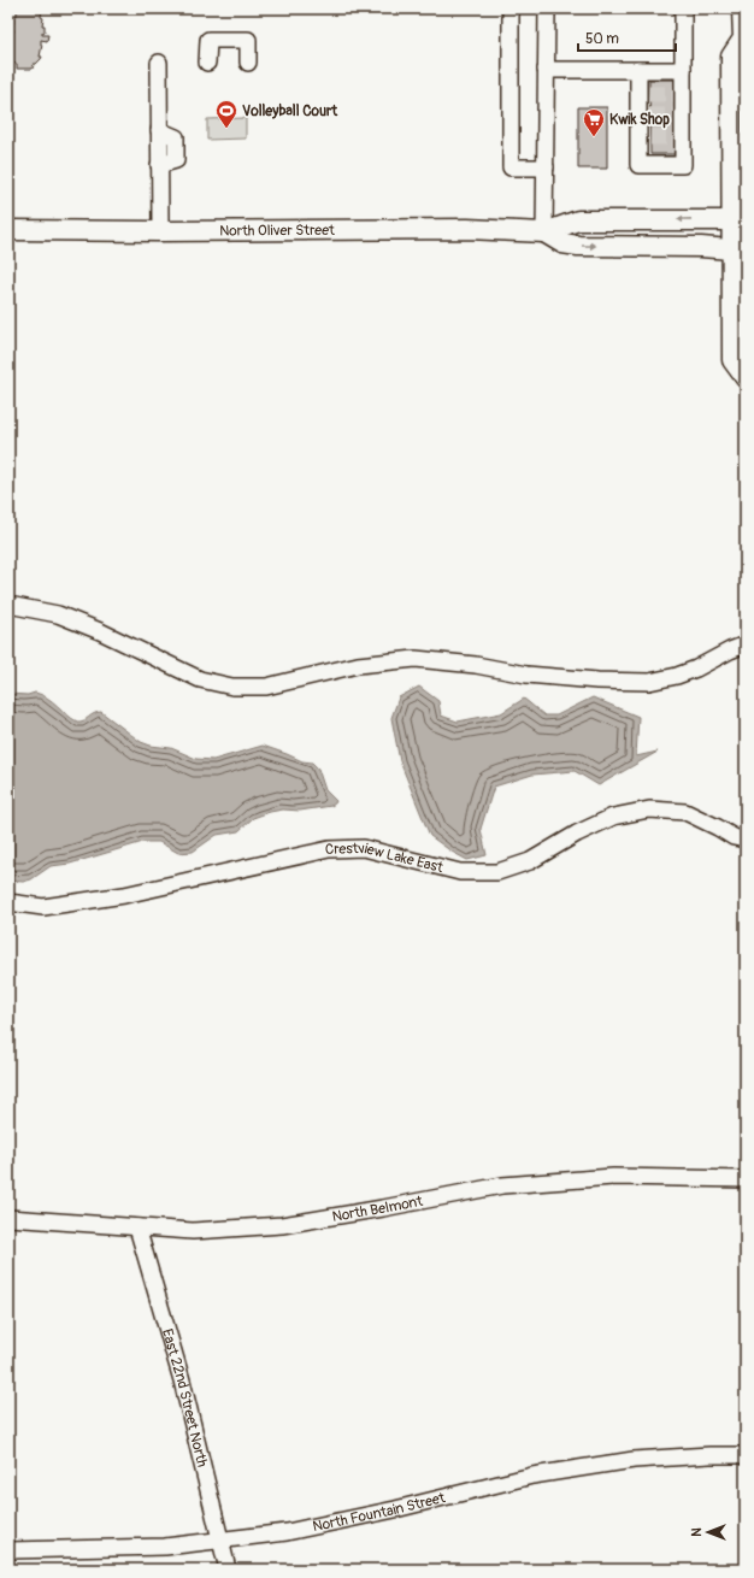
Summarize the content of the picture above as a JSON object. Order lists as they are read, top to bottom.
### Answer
{
  "streets": {
    "main road": ["North Oliver Street"],
    "street": [
      "Crestview Lake East",
      "North Belmont",
      "East 22nd Street North",
      "North Fountain Street"
    ]
  },
  "crossings": [
    ["North Belmont", "East 22nd Street North"],
    ["East 22nd Street North", "North Fountain Street"]
  ],
  "places": {
    "sports": ["Volleyball Court"],
    "supermarket": ["Kwik Shop"]
  },
  "scale_bar": "50 m",
  "north": "left"
}
